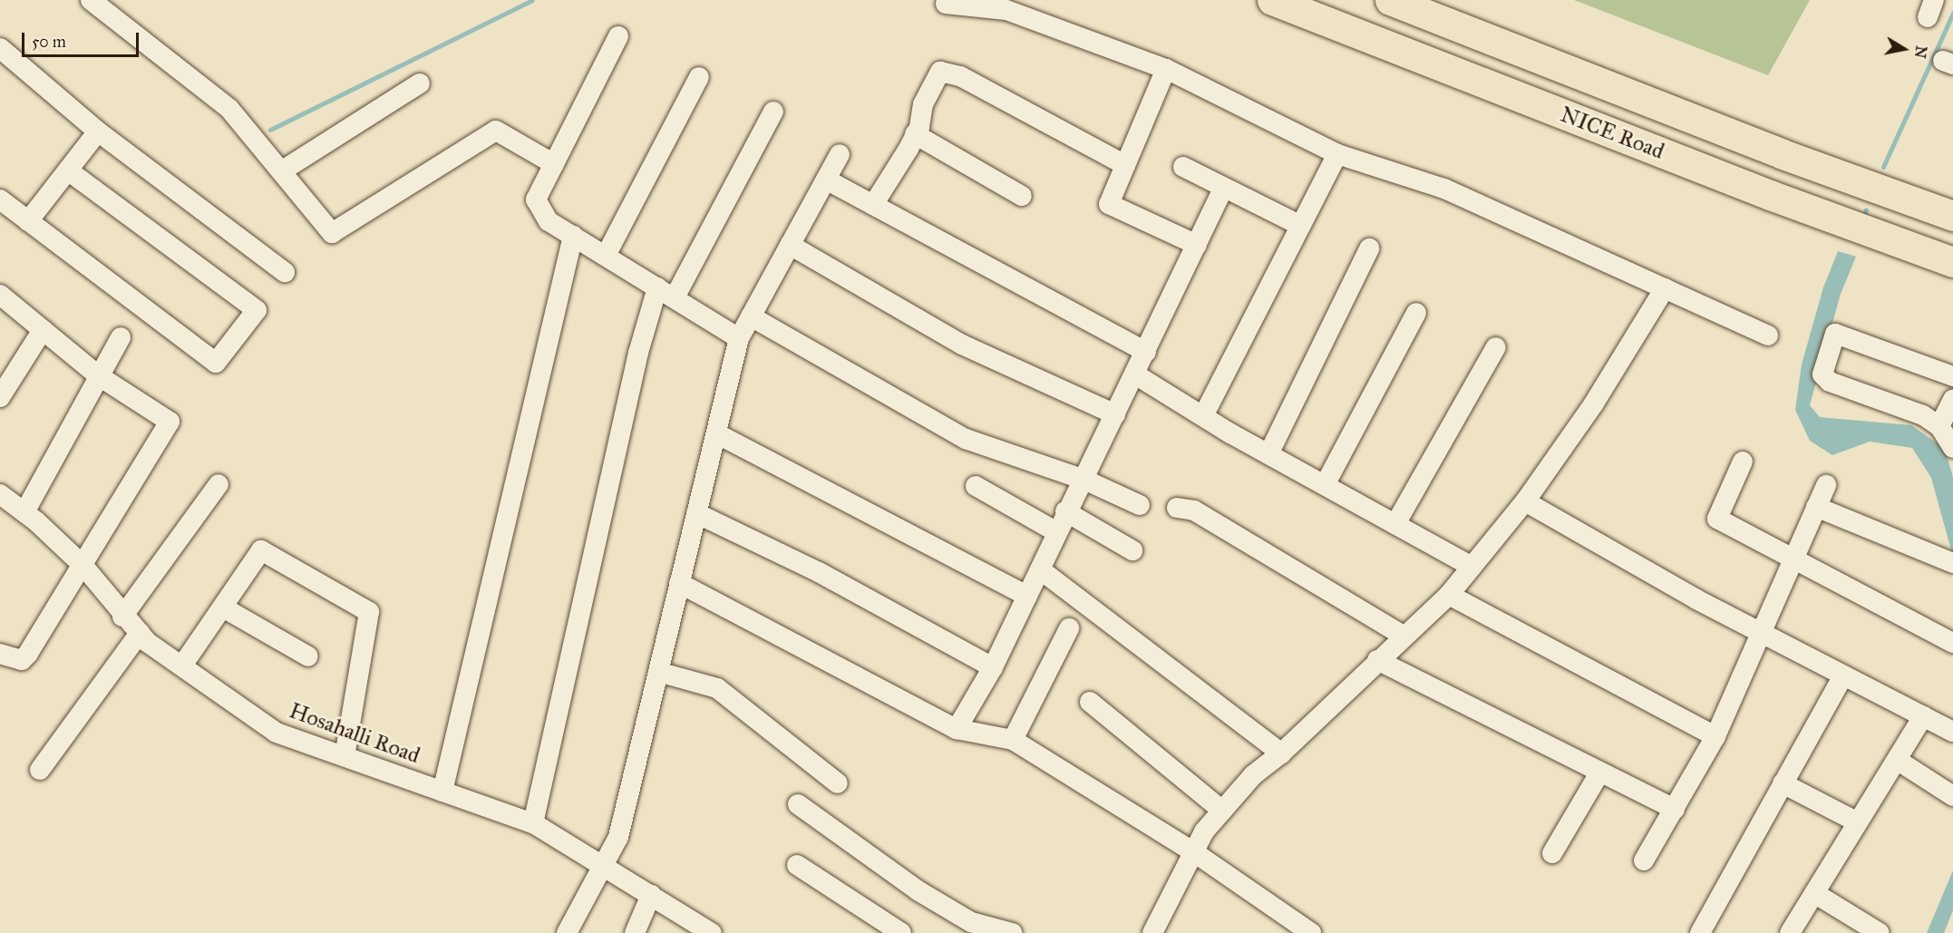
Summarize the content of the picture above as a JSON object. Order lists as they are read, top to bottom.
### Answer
{
  "streets": {
    "highway": ["NICE Road"],
    "street": ["Hosahalli Road"]
  },
  "scale_bar": "50 m",
  "north": "right"
}
